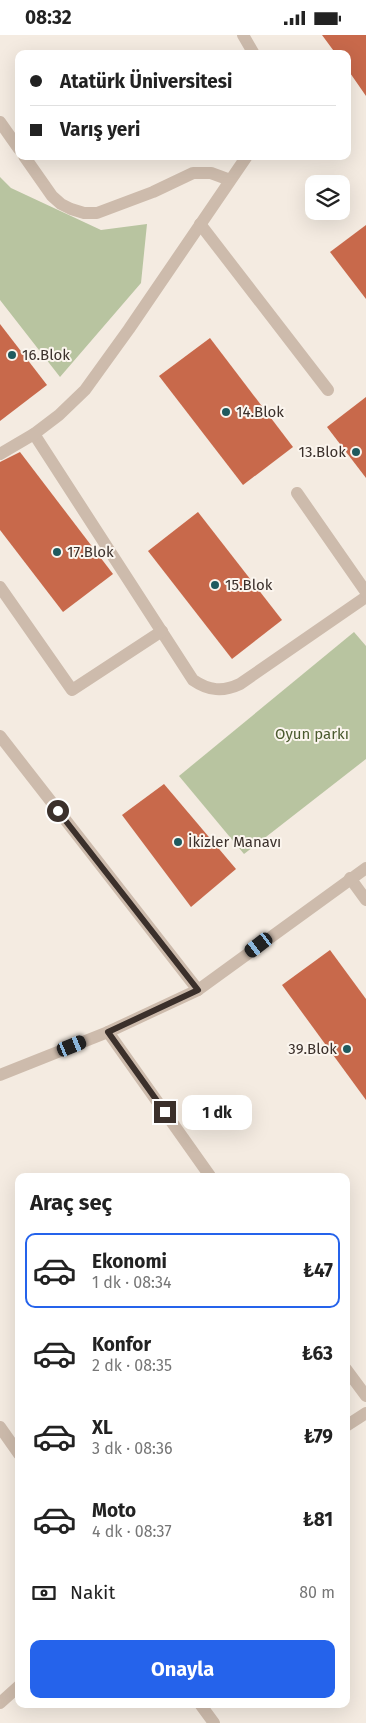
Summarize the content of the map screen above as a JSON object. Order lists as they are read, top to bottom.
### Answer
{
  "parks": ["Oyun parkı"],
  "places": [
    "16.Blok",
    "14.Blok",
    "13.Blok",
    "17.Blok",
    "15.Blok",
    "İkizler Manavı",
    "39.Blok"
  ],
  "page": {
    "status": "08:32",
    "banner": ["Atatürk Üniversitesi", "Varış yeri"],
    "bubble": "1 dk",
    "heading": "Araç seç",
    "list": [
      {
        "name": "Ekonomi",
        "note": "1 dk · 08:34",
        "value": "₺47"
      },
      {
        "name": "Konfor",
        "note": "2 dk · 08:35",
        "value": "₺63"
      },
      {
        "name": "XL",
        "note": "3 dk · 08:36",
        "value": "₺79"
      },
      {
        "name": "Moto",
        "note": "4 dk · 08:37",
        "value": "₺81"
      }
    ],
    "pay": ["Nakit", "80 m"],
    "buttons": "Onayla"
  }
}
